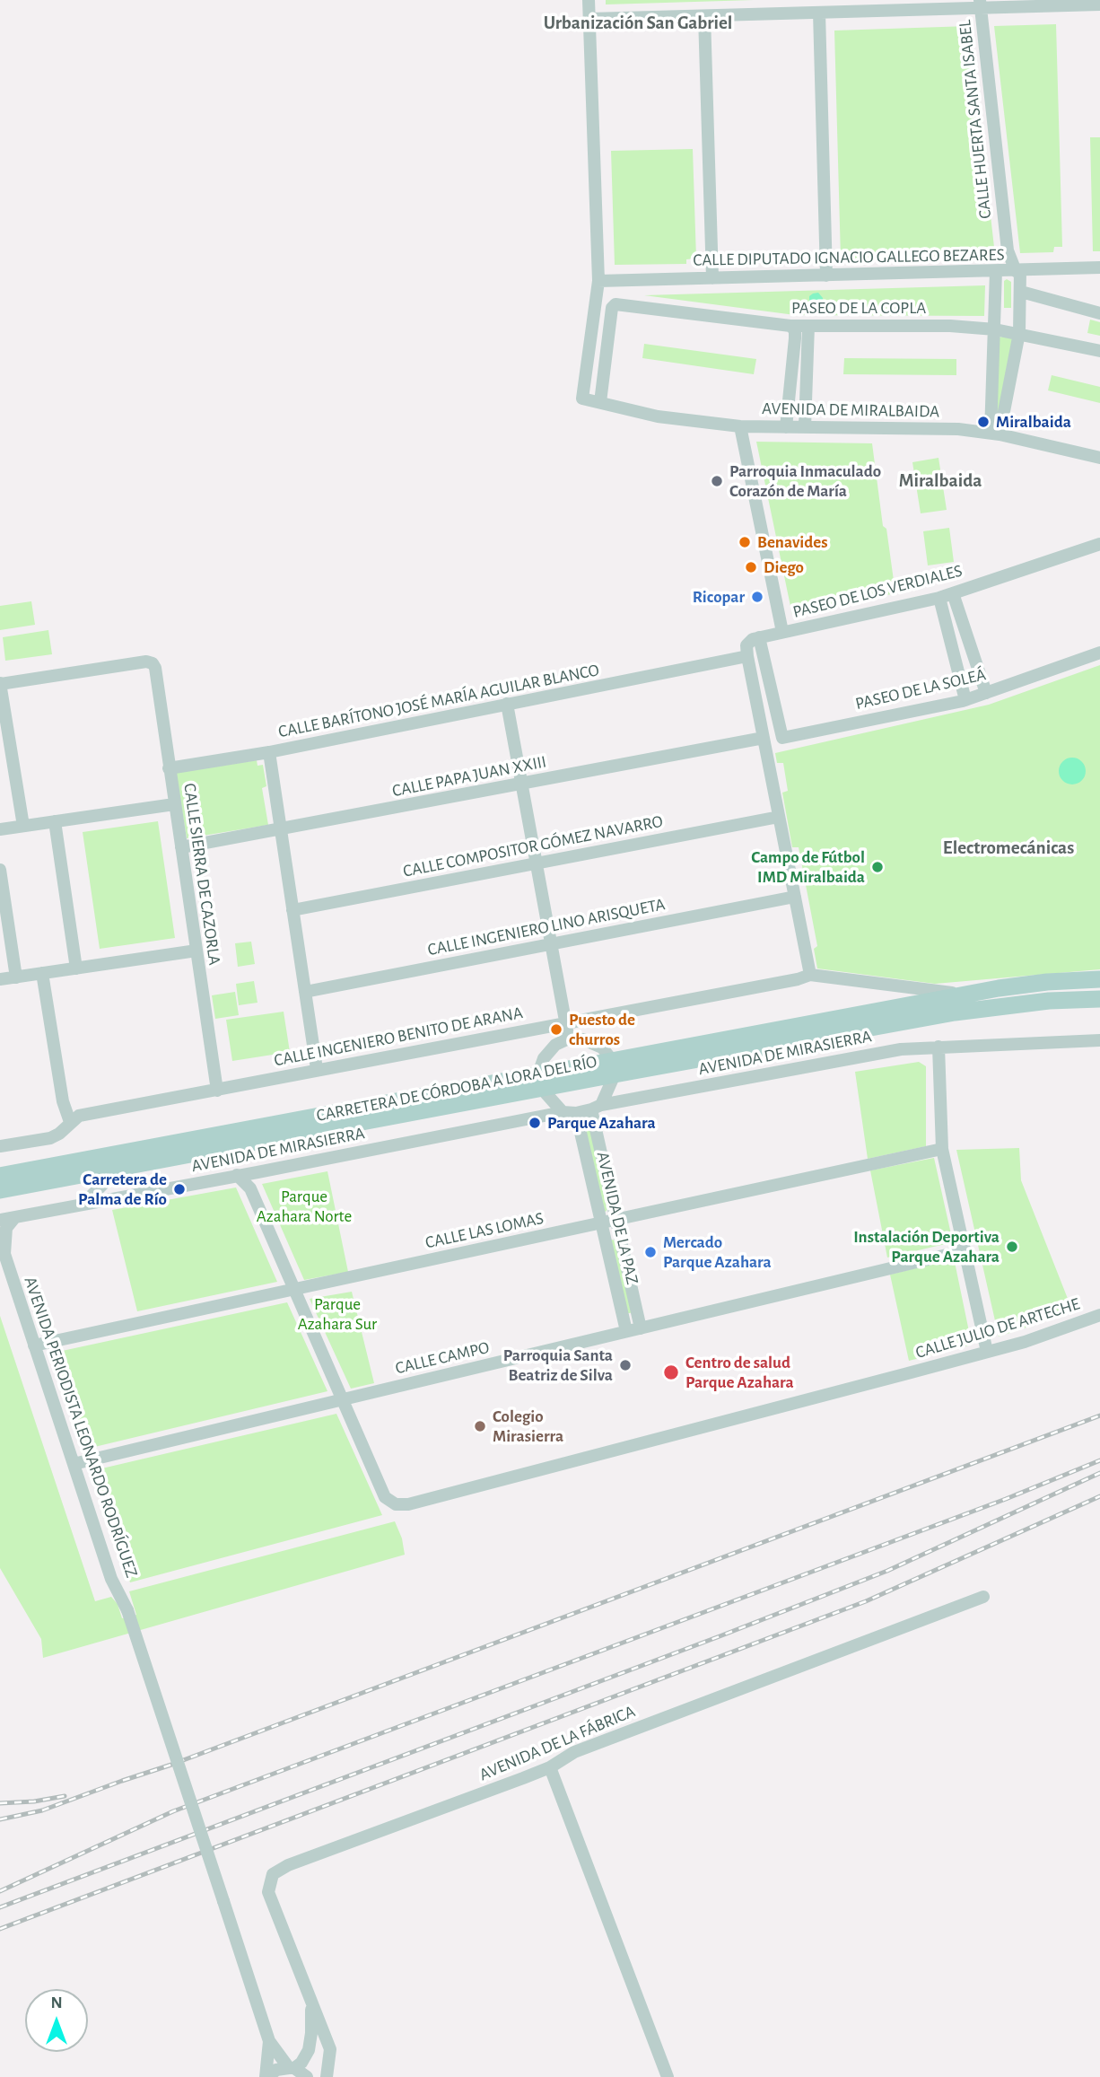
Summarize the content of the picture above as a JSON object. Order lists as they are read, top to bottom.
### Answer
{
  "streets": {
    "main road": ["CARRETERA DE CÓRDOBA A LORA DEL RÍO"],
    "street": [
      "CALLE HUERTA SANTA ISABEL",
      "CALLE DIPUTADO IGNACIO GALLEGO BEZARES",
      "PASEO DE LA COPLA",
      "AVENIDA DE MIRALBAIDA",
      "PASEO DE LOS VERDIALES",
      "PASEO DE LA SOLEÁ",
      "CALLE BARÍTONO JOSÉ MARÍA AGUILAR BLANCO",
      "CALLE PAPA JUAN XXIII",
      "CALLE COMPOSITOR GÓMEZ NAVARRO",
      "CALLE SIERRA DE CAZORLA",
      "CALLE INGENIERO LINO ARISQUETA",
      "CALLE INGENIERO BENITO DE ARANA",
      "AVENIDA DE MIRASIERRA",
      "AVENIDA DE LA PAZ",
      "CALLE LAS LOMAS",
      "CALLE JULIO DE ARTECHE",
      "CALLE CAMPO",
      "AVENIDA PERIODISTA LEONARDO RODRÍGUEZ",
      "AVENIDA DE LA FÁBRICA"
    ]
  },
  "crossings": [
    ["CALLE HUERTA SANTA ISABEL", "CALLE DIPUTADO IGNACIO GALLEGO BEZARES"],
    ["CALLE HUERTA SANTA ISABEL", "PASEO DE LA COPLA"],
    ["CALLE HUERTA SANTA ISABEL", "AVENIDA DE MIRALBAIDA"],
    ["CALLE DIPUTADO IGNACIO GALLEGO BEZARES", "AVENIDA DE MIRALBAIDA"],
    ["PASEO DE LA COPLA", "AVENIDA DE MIRALBAIDA"],
    ["PASEO DE LOS VERDIALES", "PASEO DE LA SOLEÁ"],
    ["CALLE BARÍTONO JOSÉ MARÍA AGUILAR BLANCO", "CALLE SIERRA DE CAZORLA"],
    ["CALLE PAPA JUAN XXIII", "CALLE SIERRA DE CAZORLA"],
    ["CALLE SIERRA DE CAZORLA", "CALLE INGENIERO BENITO DE ARANA"],
    ["AVENIDA DE MIRASIERRA", "AVENIDA DE LA PAZ"],
    ["AVENIDA DE MIRASIERRA", "AVENIDA PERIODISTA LEONARDO RODRÍGUEZ"],
    ["AVENIDA DE LA PAZ", "CALLE LAS LOMAS"],
    ["AVENIDA DE LA PAZ", "CALLE CAMPO"],
    ["CALLE LAS LOMAS", "AVENIDA PERIODISTA LEONARDO RODRÍGUEZ"],
    ["CALLE JULIO DE ARTECHE", "CALLE CAMPO"],
    ["CALLE CAMPO", "AVENIDA PERIODISTA LEONARDO RODRÍGUEZ"]
  ],
  "districts": ["Urbanización San Gabriel", "Miralbaida", "Electromecánicas"],
  "parks": ["Parque Azahara Norte", "Parque Azahara Sur"],
  "places": [
    "Miralbaida",
    "Parroquia Inmaculado Corazón de María",
    "Benavides",
    "Diego",
    "Ricopar",
    "Campo de Fútbol IMD Miralbaida",
    "Puesto de churros",
    "Parque Azahara",
    "Carretera de Palma de Río",
    "Instalación Deportiva Parque Azahara",
    "Mercado Parque Azahara",
    "Parroquia Santa Beatriz de Silva",
    "Centro de salud Parque Azahara",
    "Colegio Mirasierra"
  ],
  "north": "top"
}
